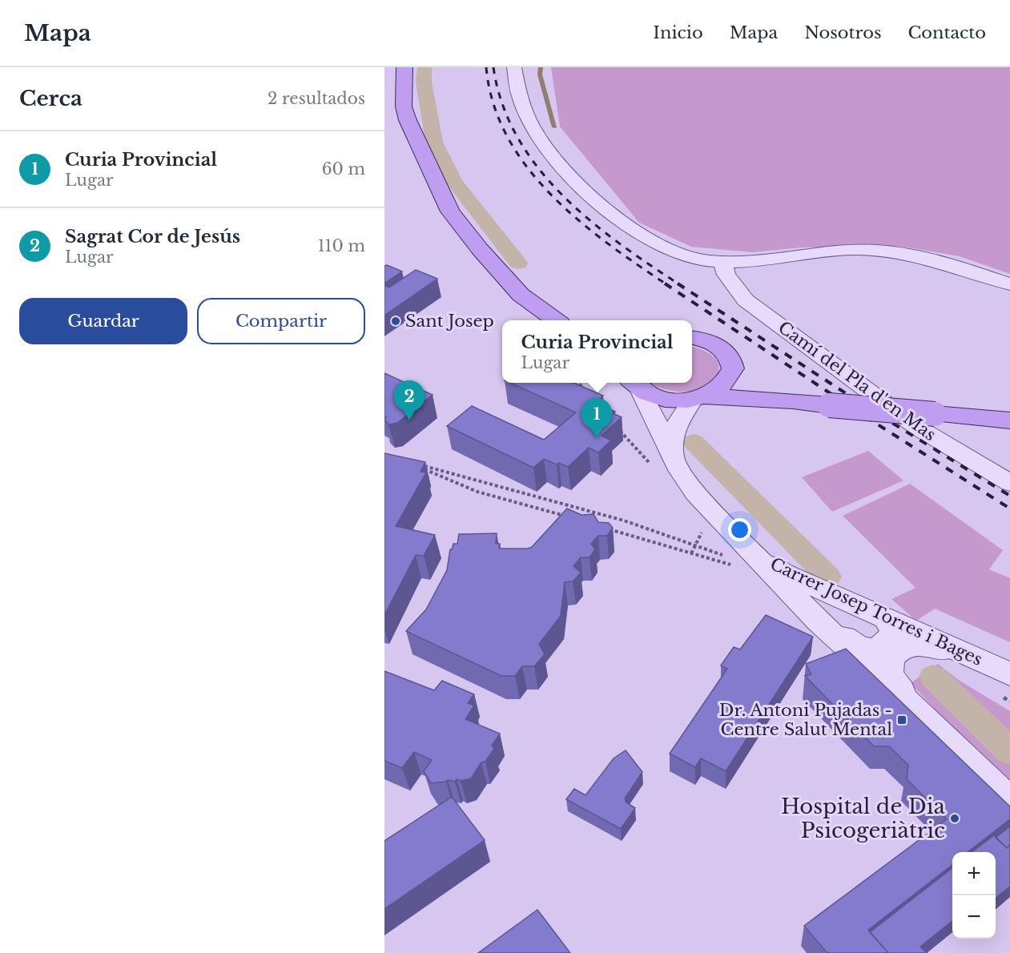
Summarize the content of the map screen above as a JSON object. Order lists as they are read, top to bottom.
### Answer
{
  "streets": {
    "street": ["Camí del Pla d'en Mas", "Carrer Josep Torres i Bages"]
  },
  "places": {
    "other": ["Sant Josep", "Hospital de Dia Psicogeriàtric"],
    "transit": ["Dr. Antoni Pujadas - Centre Salut Mental"]
  },
  "page": {
    "header": "Mapa",
    "nav": [
      "Inicio",
      "Mapa",
      "Nosotros",
      "Contacto"
    ],
    "heading": ["Cerca", "2 resultados"],
    "list": [
      {
        "mark": "1",
        "name": "Curia Provincial",
        "note": "Lugar",
        "value": "60 m"
      },
      {
        "mark": "2",
        "name": "Sagrat Cor de Jesús",
        "note": "Lugar",
        "value": "110 m"
      }
    ],
    "buttons": ["Guardar", "Compartir"],
    "popup": ["Curia Provincial", "Lugar"],
    "pins": ["2", "1"],
    "map_buttons": ["+", "−"]
  }
}
